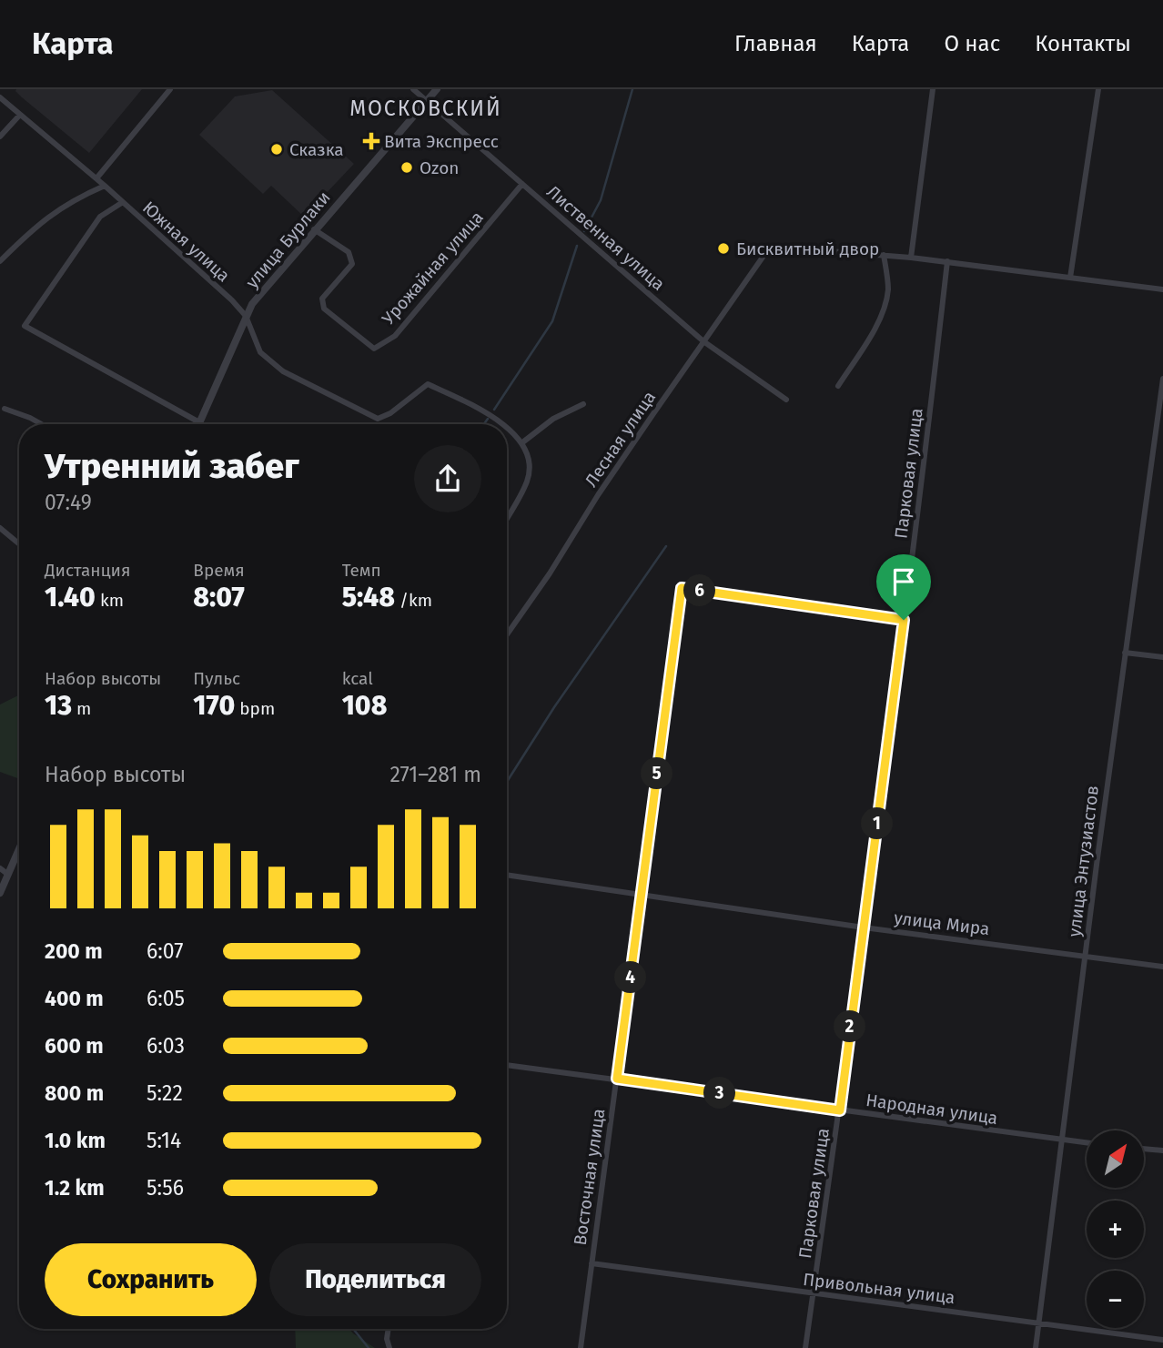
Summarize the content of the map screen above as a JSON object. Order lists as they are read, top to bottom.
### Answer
{
  "streets": {
    "street": [
      "Лиственная улица",
      "улица Бурлаки",
      "Южная улица",
      "Урожайная улица",
      "Лесная улица",
      "Парковая улица",
      "улица Энтузиастов",
      "улица Мира",
      "Народная улица",
      "Восточная улица",
      "Привольная улица"
    ]
  },
  "crossings": [
    ["Лиственная улица", "улица Бурлаки"],
    ["Лиственная улица", "Урожайная улица"],
    ["Лиственная улица", "Лесная улица"],
    ["улица Бурлаки", "Южная улица"],
    ["улица Бурлаки", "Урожайная улица"],
    ["Парковая улица", "улица Мира"],
    ["Парковая улица", "Народная улица"],
    ["Парковая улица", "Восточная улица"],
    ["Парковая улица", "Привольная улица"],
    ["улица Энтузиастов", "улица Мира"],
    ["улица Энтузиастов", "Народная улица"],
    ["улица Энтузиастов", "Привольная улица"],
    ["улица Мира", "Восточная улица"],
    ["Народная улица", "Восточная улица"],
    ["Восточная улица", "Привольная улица"]
  ],
  "districts": ["МОСКОВСКИЙ"],
  "places": {
    "health": ["Вита Экспресс"],
    "other": ["Сказка", "Ozon", "Бисквитный двор"]
  },
  "north": "top right",
  "page": {
    "header": "Карта",
    "nav": [
      "Главная",
      "Карта",
      "О нас",
      "Контакты"
    ],
    "heading": ["Утренний забег", "07:49"],
    "stats": [
      ["Дистанция", "1.40 km"],
      ["Время", "8:07"],
      ["Темп", "5:48 /km"],
      ["Набор высоты", "13 m"],
      ["Пульс", "170 bpm"],
      ["kcal", "108"]
    ],
    "pins": [
      "6",
      "5",
      "1",
      "4",
      "2",
      "3"
    ],
    "chart": ["Набор высоты", "271–281 m"],
    "list": [
      {
        "name": "200 m",
        "note": "6:07"
      },
      {
        "name": "400 m",
        "note": "6:05"
      },
      {
        "name": "600 m",
        "note": "6:03"
      },
      {
        "name": "800 m",
        "note": "5:22"
      },
      {
        "name": "1.0 km",
        "note": "5:14"
      },
      {
        "name": "1.2 km",
        "note": "5:56"
      }
    ],
    "map_buttons": ["+", "−"],
    "buttons": ["Сохранить", "Поделиться"]
  }
}
